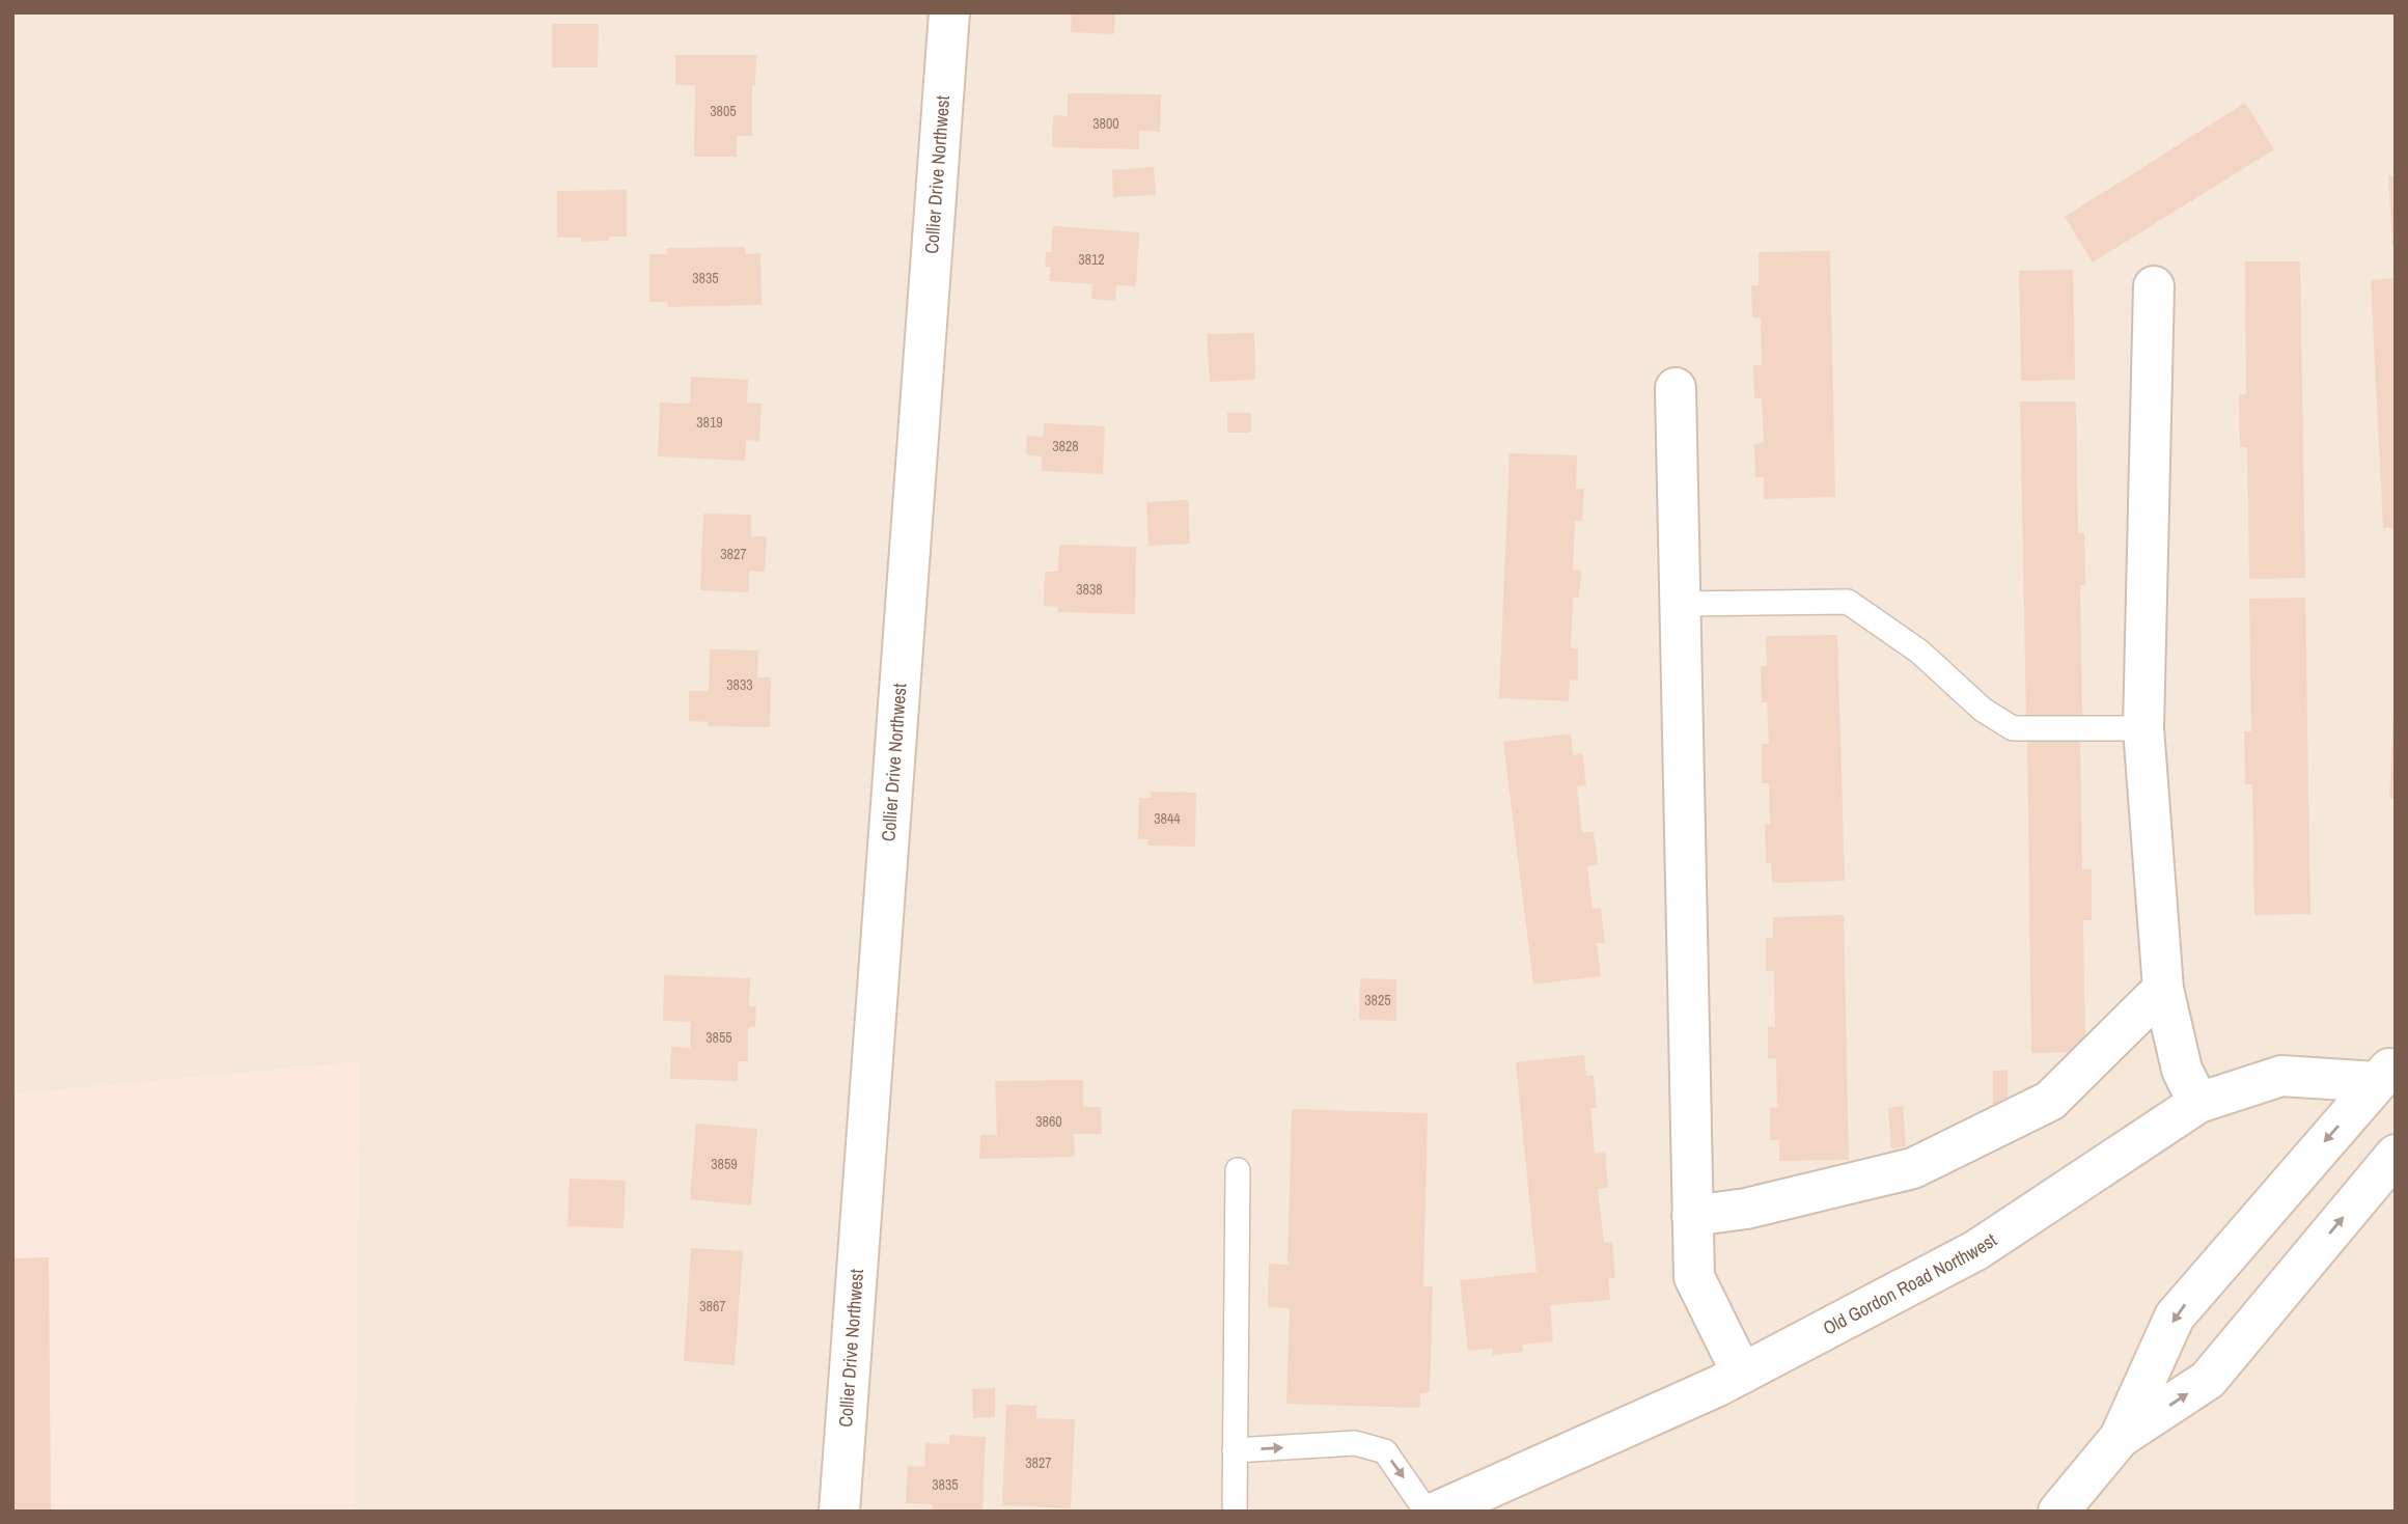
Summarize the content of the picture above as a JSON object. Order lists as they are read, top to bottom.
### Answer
{
  "streets": {
    "main road": ["Collier Drive Northwest", "Old Gordon Road Northwest"]
  },
  "house_numbers": [
    "3805",
    "3800",
    "3812",
    "3835",
    "3819",
    "3828",
    "3827",
    "3838",
    "3833",
    "3844",
    "3825",
    "3855",
    "3860",
    "3859",
    "3867",
    "3827",
    "3835"
  ]
}
